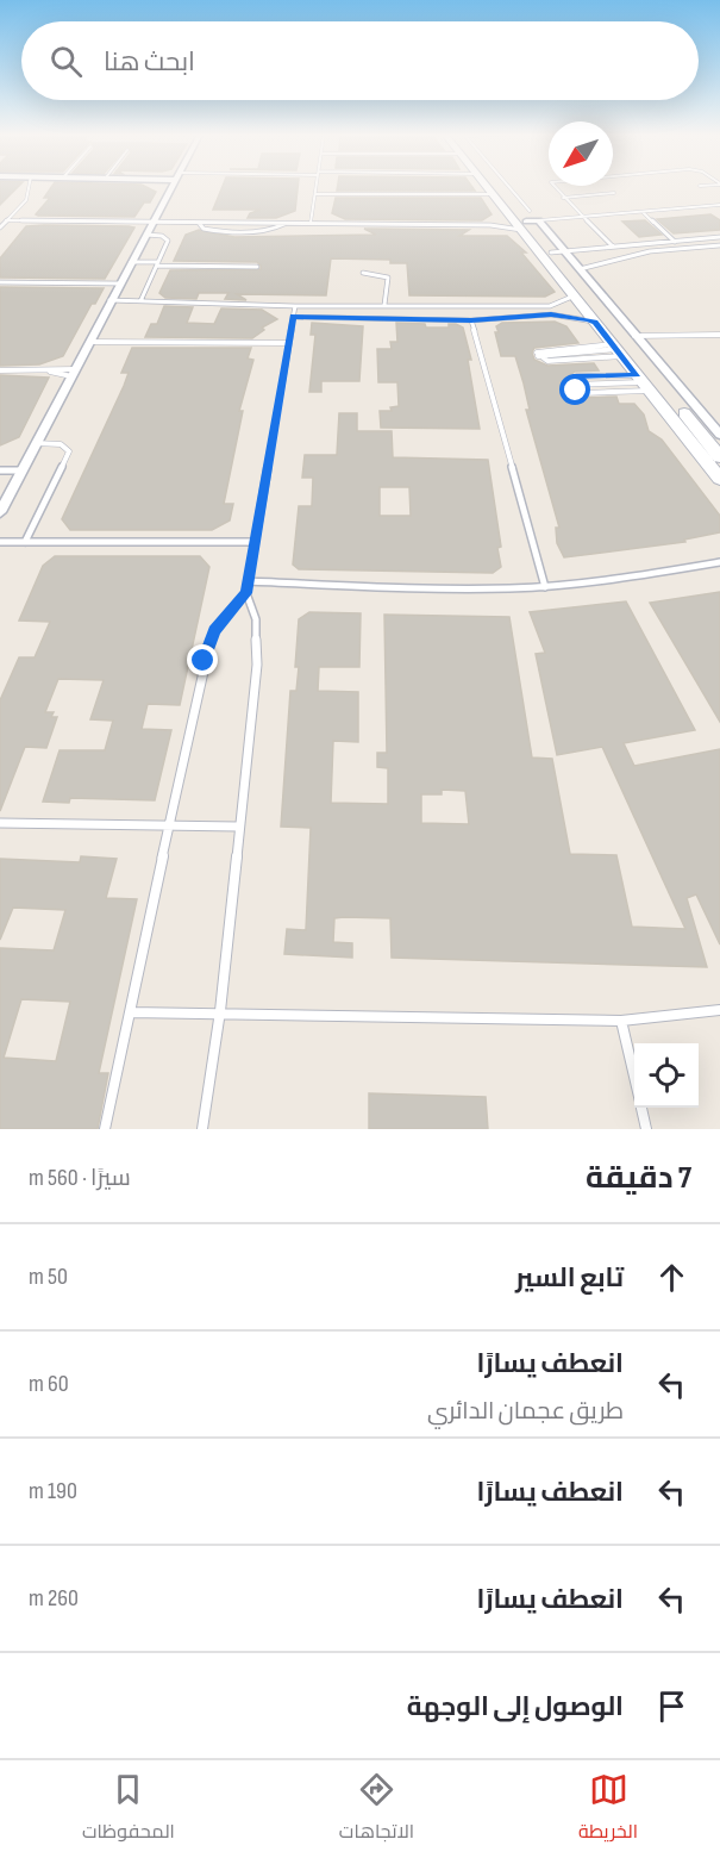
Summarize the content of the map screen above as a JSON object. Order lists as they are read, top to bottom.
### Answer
{
  "north": "bottom left",
  "page": {
    "search": "ابحث هنا",
    "heading": ["7 دقيقة", "سيرًا · 560 m"],
    "list": [
      ["تابع السير", "50 m"],
      ["انعطف يسارًا", "طريق عجمان الدائري", "60 m"],
      ["انعطف يسارًا", "190 m"],
      ["انعطف يسارًا", "260 m"],
      "الوصول إلى الوجهة"
    ],
    "nav": ["الخريطة", "الاتجاهات", "المحفوظات"]
  }
}
